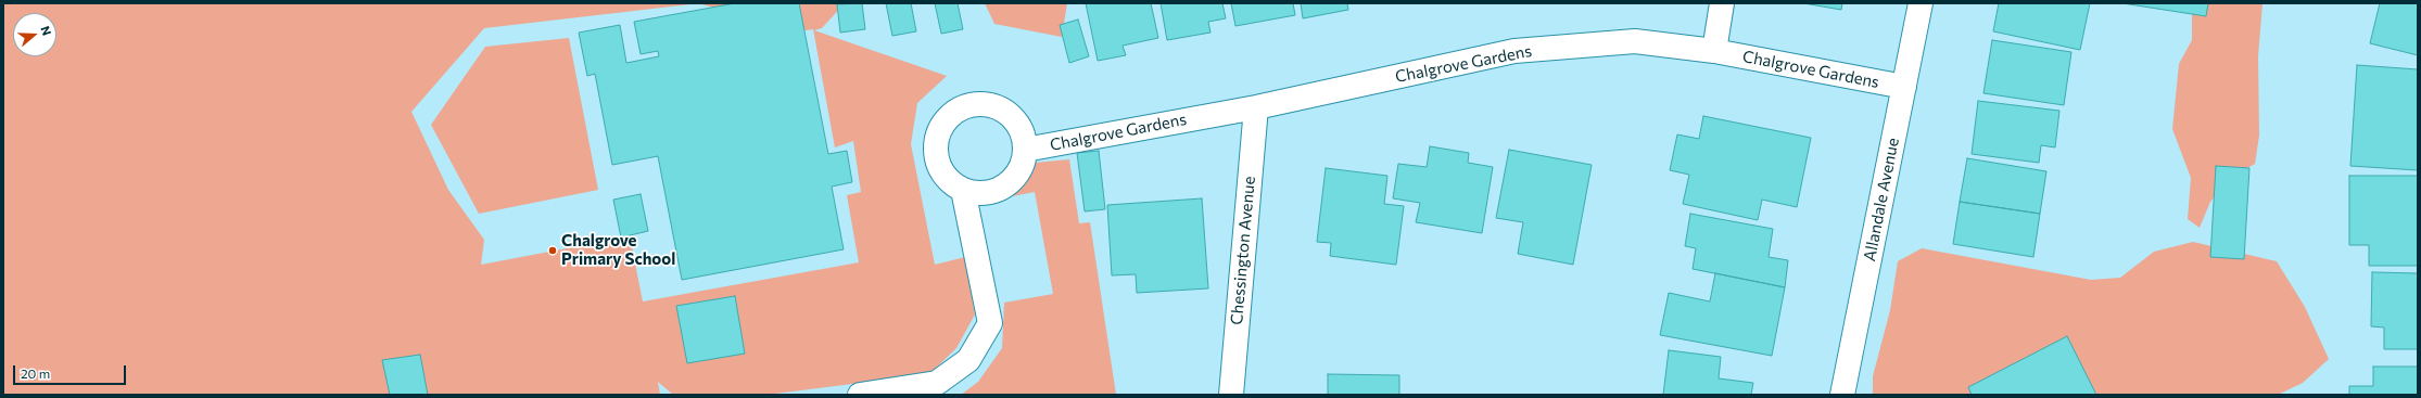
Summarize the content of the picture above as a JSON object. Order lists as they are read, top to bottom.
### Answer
{
  "streets": {
    "street": ["Chalgrove Gardens", "Allandale Avenue", "Chessington Avenue"]
  },
  "crossings": [
    ["Chalgrove Gardens", "Allandale Avenue"],
    ["Chalgrove Gardens", "Chessington Avenue"]
  ],
  "places": ["Chalgrove Primary School"],
  "scale_bar": "20 m",
  "north": "right"
}
